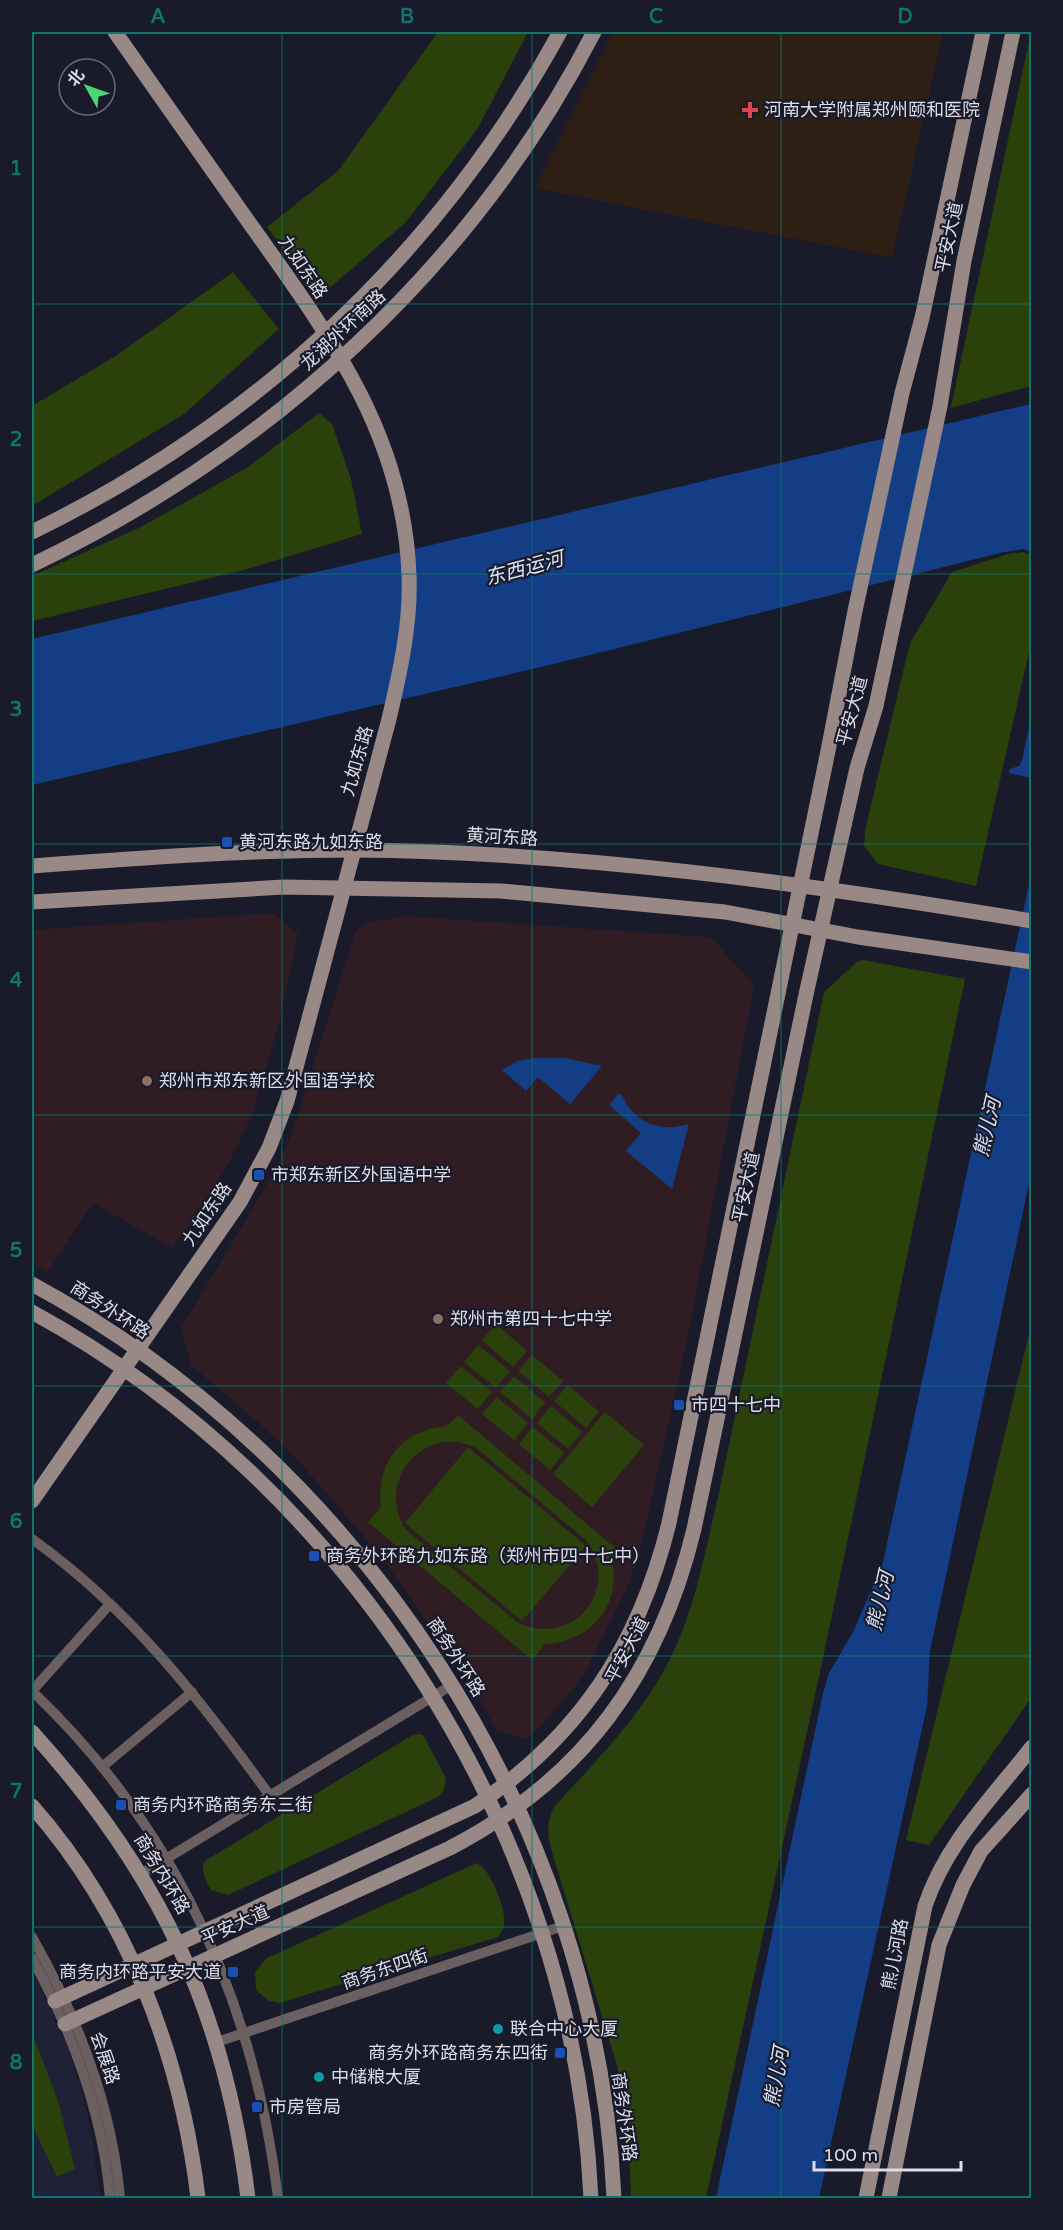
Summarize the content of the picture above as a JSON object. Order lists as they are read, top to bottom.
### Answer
{
  "streets": {
    "main road": [
      "平安大道",
      "九如东路",
      "龙湖外环南路",
      "黄河东路",
      "商务外环路",
      "商务内环路",
      "熊儿河路"
    ],
    "street": ["商务东四街", "会展路"]
  },
  "crossings": [
    ["平安大道", "黄河东路"],
    ["平安大道", "商务外环路"],
    ["平安大道", "商务内环路"],
    ["平安大道", "会展路"],
    ["九如东路", "龙湖外环南路"],
    ["九如东路", "黄河东路"],
    ["九如东路", "商务外环路"],
    ["商务外环路", "商务东四街"],
    ["商务内环路", "商务东四街"]
  ],
  "water": ["东西运河", "熊儿河"],
  "places": {
    "health": ["河南大学附属郑州颐和医院"],
    "transit": [
      "黄河东路九如东路",
      "市郑东新区外国语中学",
      "市四十七中",
      "商务外环路九如东路（郑州市四十七中）",
      "商务内环路商务东三街",
      "商务内环路平安大道",
      "商务外环路商务东四街",
      "市房管局"
    ],
    "other": [
      "郑州市郑东新区外国语学校",
      "郑州市第四十七中学",
      "联合中心大厦",
      "中储粮大厦"
    ]
  },
  "scale_bar": "100 m",
  "north": "top left",
  "grid": {
    "columns": [
      "A",
      "B",
      "C",
      "D"
    ],
    "rows": [
      "1",
      "2",
      "3",
      "4",
      "5",
      "6",
      "7",
      "8"
    ]
  }
}
